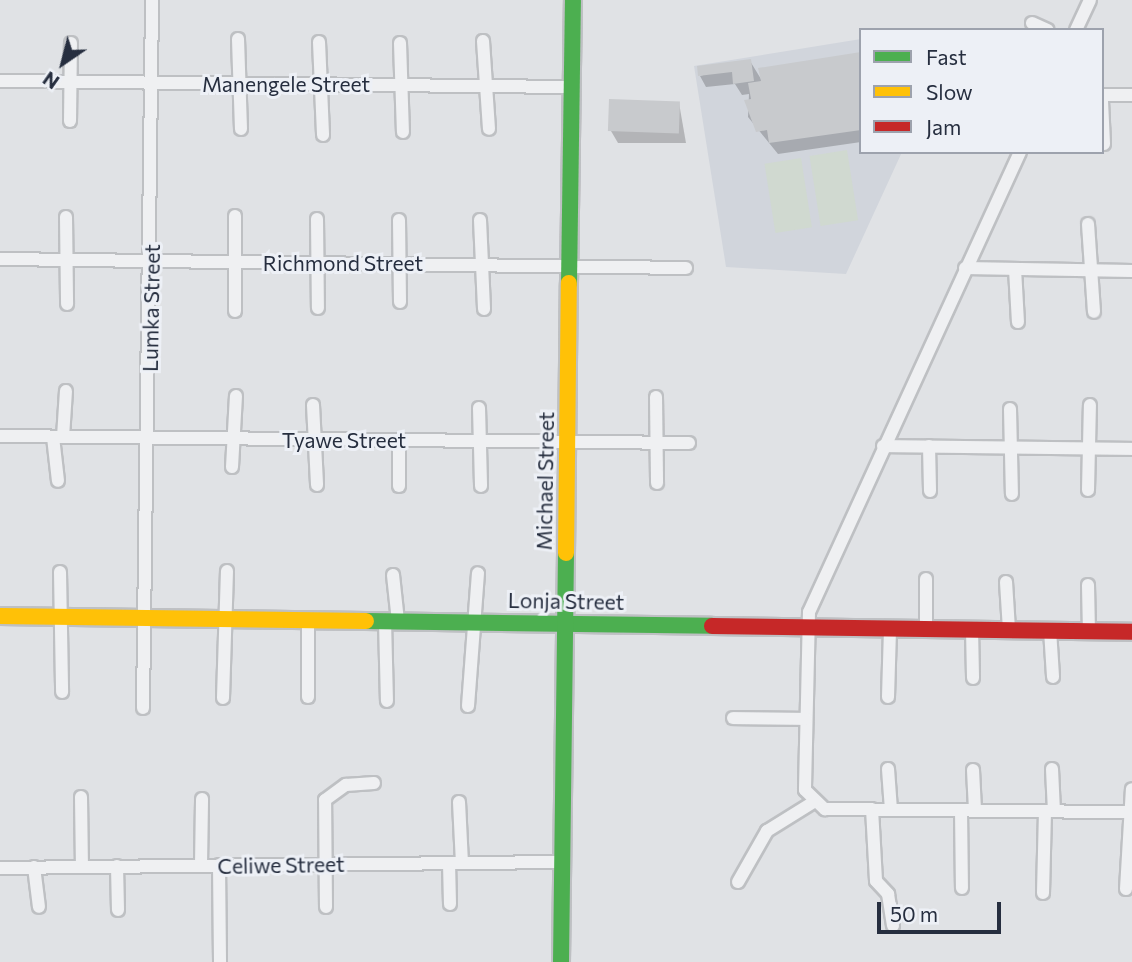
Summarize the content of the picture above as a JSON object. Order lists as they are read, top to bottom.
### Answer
{
  "streets": {
    "street": [
      "Manengele Street",
      "Richmond Street",
      "Lumka Street",
      "Tyawe Street",
      "Michael Street",
      "Lonja Street",
      "Celiwe Street"
    ]
  },
  "crossings": [
    ["Manengele Street", "Lumka Street"],
    ["Manengele Street", "Michael Street"],
    ["Richmond Street", "Lumka Street"],
    ["Richmond Street", "Michael Street"],
    ["Lumka Street", "Tyawe Street"],
    ["Lumka Street", "Lonja Street"],
    ["Tyawe Street", "Michael Street"],
    ["Michael Street", "Lonja Street"],
    ["Michael Street", "Celiwe Street"]
  ],
  "legend": ["Fast", "Slow", "Jam"],
  "scale_bar": "50 m",
  "north": "bottom left"
}
